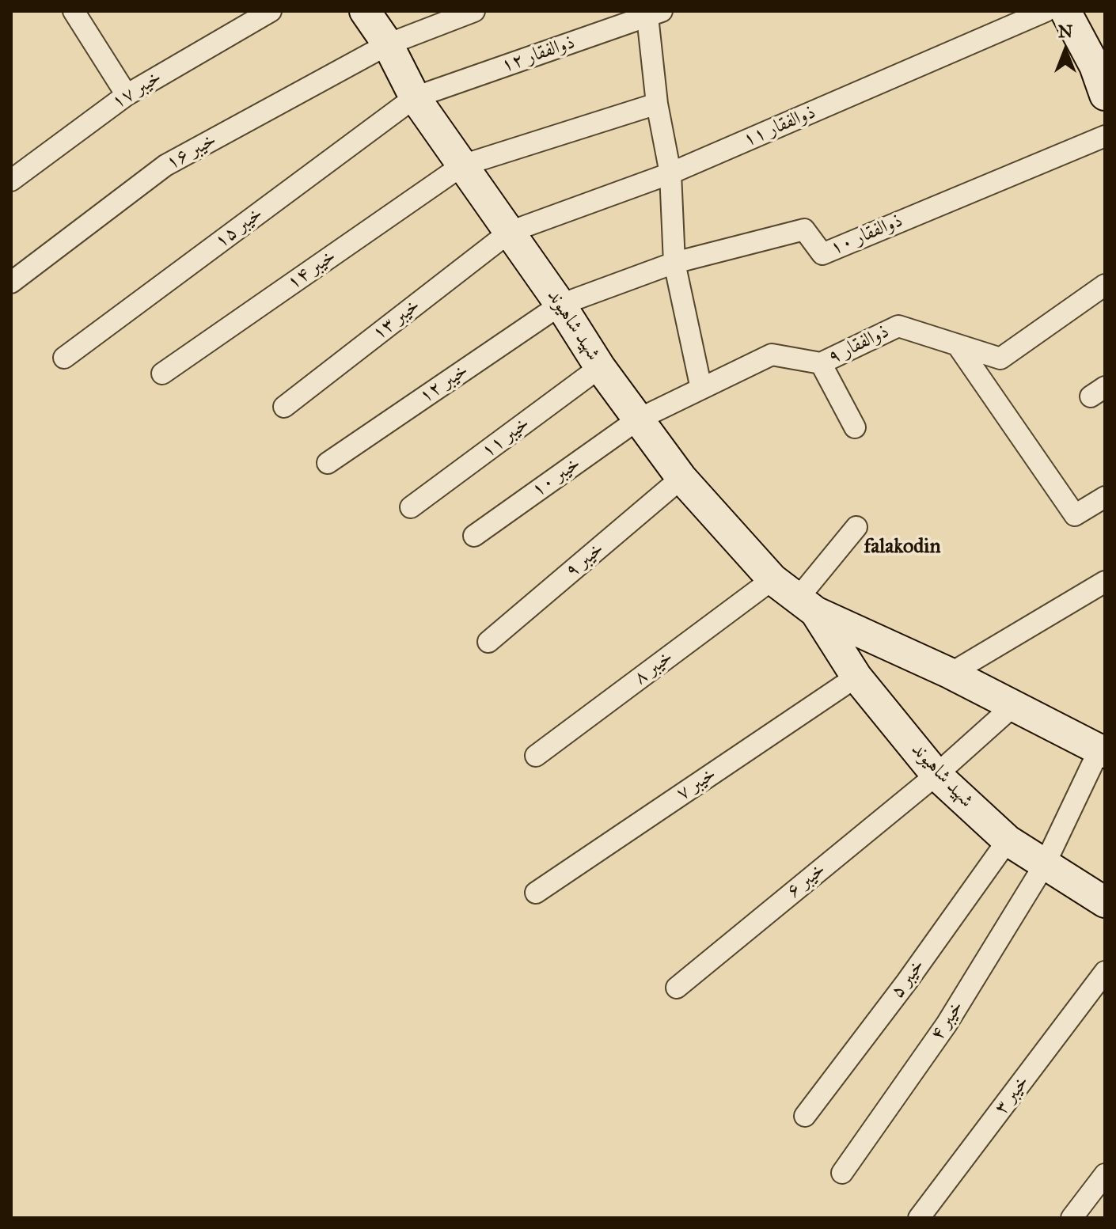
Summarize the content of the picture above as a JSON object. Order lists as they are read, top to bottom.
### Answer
{
  "streets": {
    "street": [
      "ذوالفقار ۱۲",
      "خیبر ۱۷",
      "ذوالفقار ۱۱",
      "خیبر ۱۶",
      "خیبر ۱۵",
      "ذوالفقار ۱۰",
      "خیبر ۱۴",
      "خیبر ۱۳",
      "شهید شاهیوند",
      "ذوالفقار ۹",
      "خیبر ۱۲",
      "خیبر ۱۱",
      "خیبر ۱۰",
      "خیبر ۹",
      "خیبر ۸",
      "خیبر ۷",
      "خیبر ۶",
      "خیبر ۵",
      "خیبر ۴",
      "خیبر ۳"
    ]
  },
  "crossings": [
    ["ذوالفقار ۱۲", "خیبر ۱۵"],
    ["ذوالفقار ۱۲", "شهید شاهیوند"],
    ["ذوالفقار ۱۱", "خیبر ۱۳"],
    ["ذوالفقار ۱۱", "شهید شاهیوند"],
    ["خیبر ۱۶", "شهید شاهیوند"],
    ["خیبر ۱۵", "شهید شاهیوند"],
    ["ذوالفقار ۱۰", "شهید شاهیوند"],
    ["ذوالفقار ۱۰", "خیبر ۱۲"],
    ["خیبر ۱۴", "شهید شاهیوند"],
    ["خیبر ۱۳", "شهید شاهیوند"],
    ["شهید شاهیوند", "ذوالفقار ۹"],
    ["شهید شاهیوند", "خیبر ۱۲"],
    ["شهید شاهیوند", "خیبر ۱۱"],
    ["شهید شاهیوند", "خیبر ۱۰"],
    ["شهید شاهیوند", "خیبر ۹"],
    ["شهید شاهیوند", "خیبر ۸"],
    ["شهید شاهیوند", "خیبر ۷"],
    ["شهید شاهیوند", "خیبر ۶"],
    ["شهید شاهیوند", "خیبر ۵"],
    ["شهید شاهیوند", "خیبر ۴"],
    ["ذوالفقار ۹", "خیبر ۱۰"]
  ],
  "districts": ["falakodin"],
  "north": "top"
}
